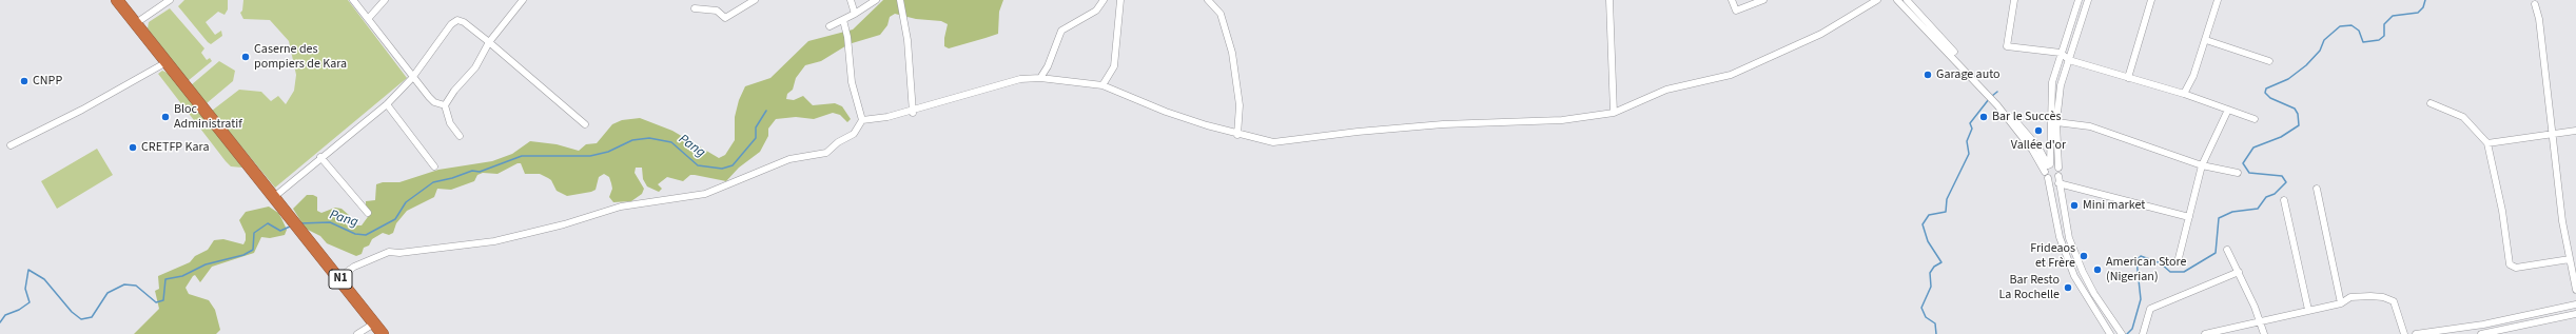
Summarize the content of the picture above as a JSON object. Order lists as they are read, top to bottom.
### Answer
{
  "streets": {
    "highway": ["N1"]
  },
  "water": ["Pang"],
  "places": [
    "Caserne des pompiers de Kara",
    "Garage auto",
    "CNPP",
    "Bloc Administratif",
    "Bar le Succès",
    "Vallée d'or",
    "CRETFP Kara",
    "Mini market",
    "Frideaos et Frère",
    "American Store (Nigerian)",
    "Bar Resto La Rochelle"
  ]
}
